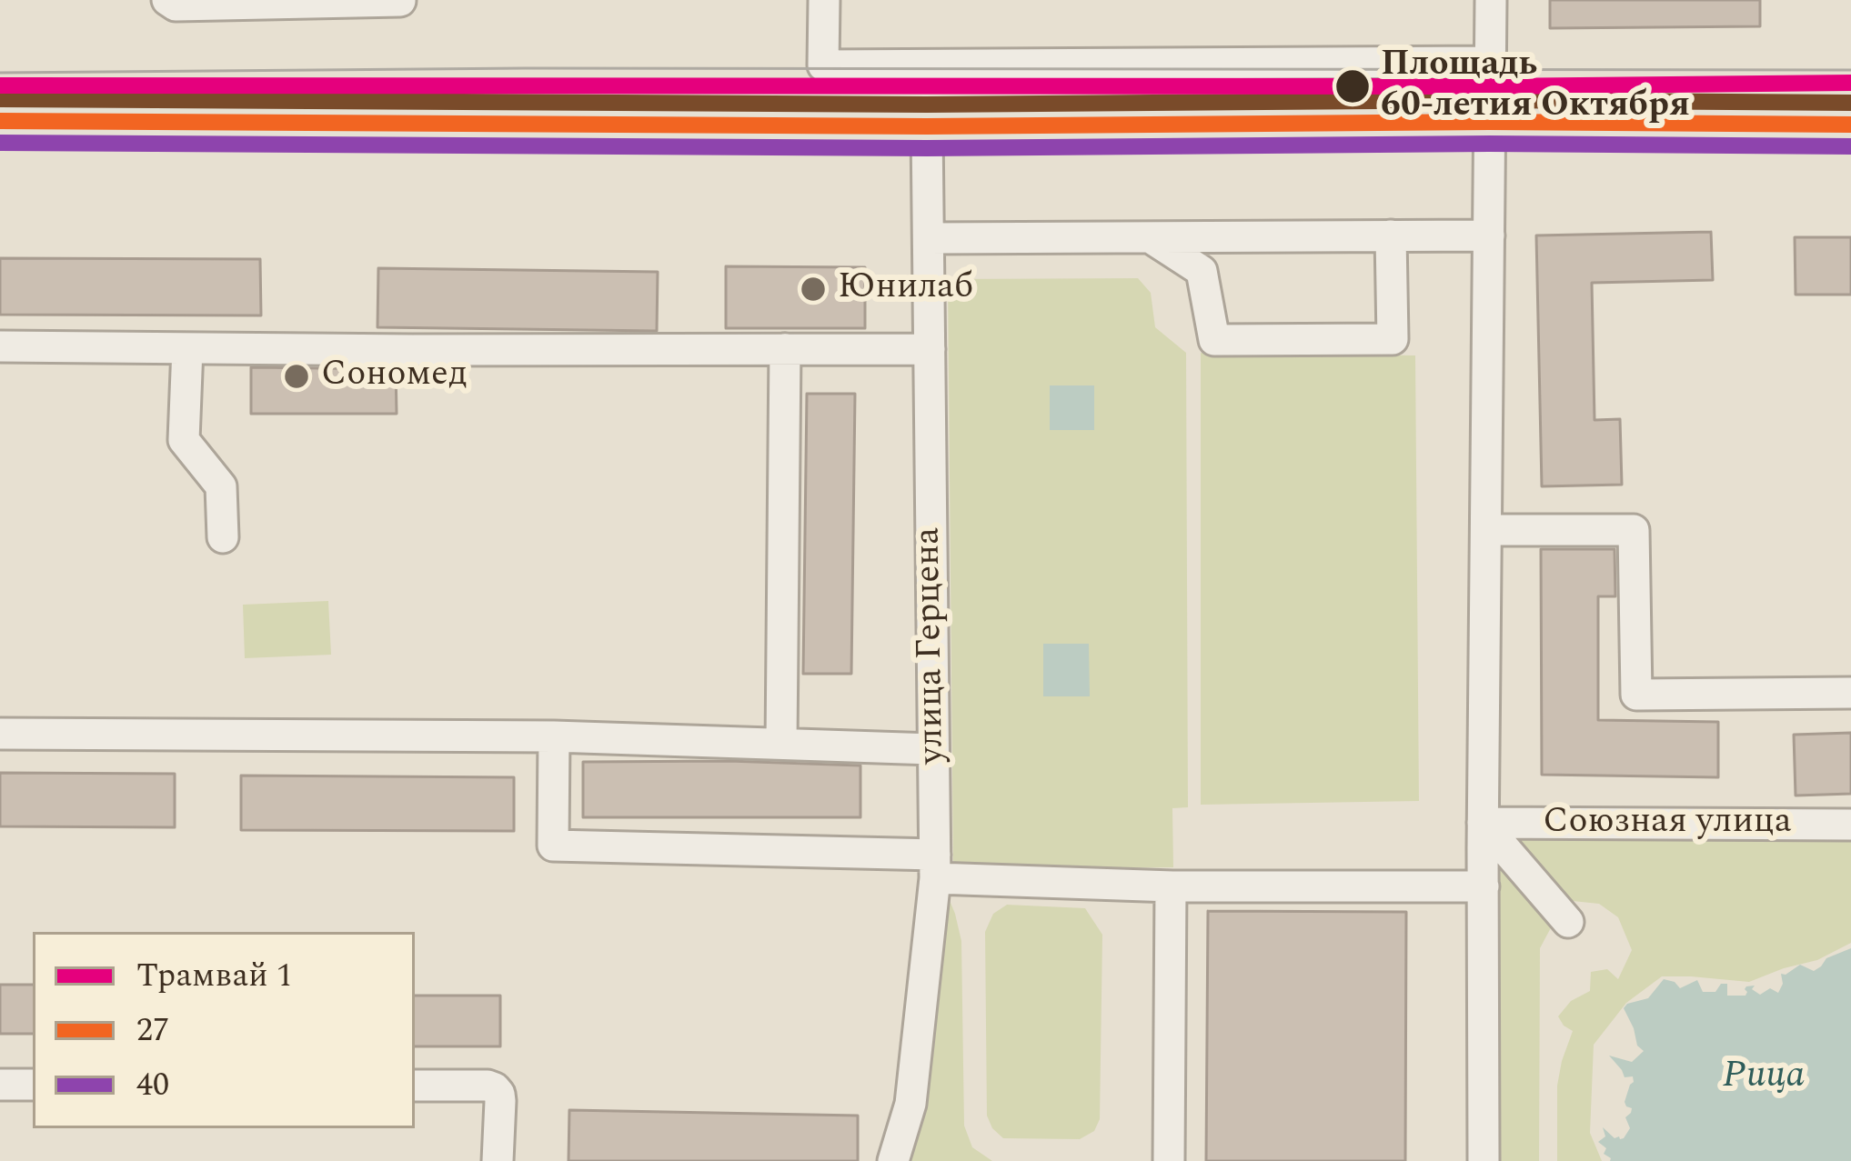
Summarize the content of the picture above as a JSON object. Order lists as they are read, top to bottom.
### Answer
{
  "streets": {
    "street": ["улица Герцена", "Союзная улица"]
  },
  "water": ["Рица"],
  "places": ["Площадь 60-летия Октября", "Юнилаб", "Сономед"],
  "lines": ["tram line 1", "transit line 27", "transit line 40"],
  "legend": ["Трамвай 1", "27", "40"]
}
